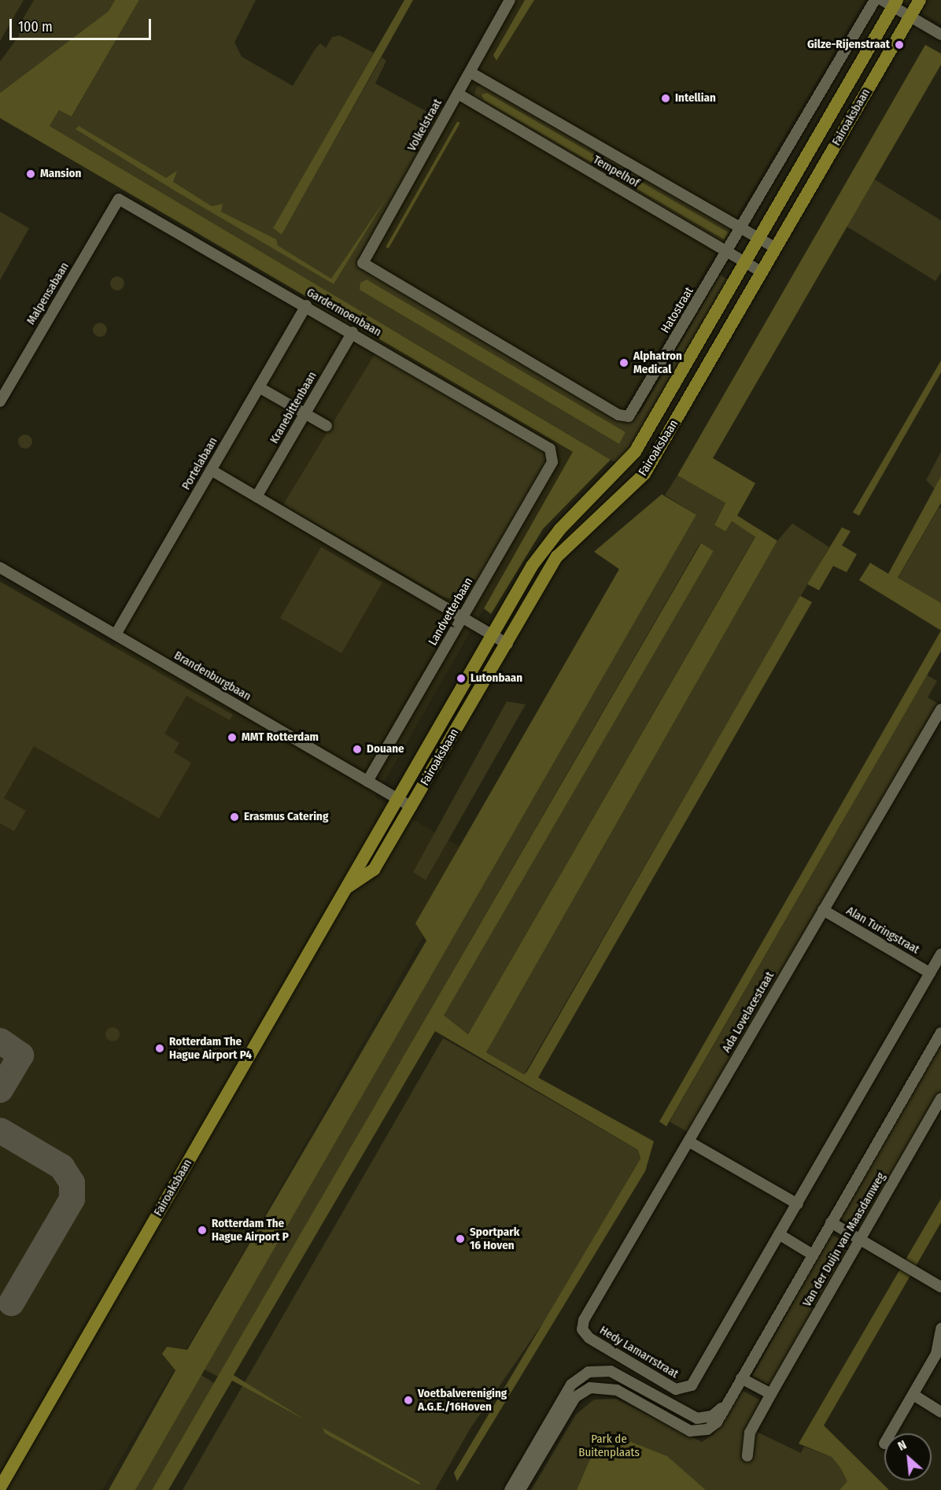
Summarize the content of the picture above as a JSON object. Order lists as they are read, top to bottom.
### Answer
{
  "streets": {
    "main road": ["Fairoaksbaan"],
    "street": [
      "Volkelstraat",
      "Tempelhof",
      "Malpensabaan",
      "Hatostraat",
      "Gardermoenbaan",
      "Kranebittenbaan",
      "Portelabaan",
      "Landvetterbaan",
      "Brandenburgbaan",
      "Alan Turingstraat",
      "Ada Lovelacestraat",
      "Van der Duijn van Maasdamweg",
      "Hedy Lamarrstraat"
    ]
  },
  "crossings": [
    ["Fairoaksbaan", "Tempelhof"],
    ["Fairoaksbaan", "Brandenburgbaan"],
    ["Volkelstraat", "Tempelhof"],
    ["Volkelstraat", "Hatostraat"],
    ["Tempelhof", "Hatostraat"],
    ["Malpensabaan", "Gardermoenbaan"],
    ["Gardermoenbaan", "Kranebittenbaan"],
    ["Gardermoenbaan", "Portelabaan"],
    ["Gardermoenbaan", "Landvetterbaan"],
    ["Portelabaan", "Brandenburgbaan"],
    ["Landvetterbaan", "Brandenburgbaan"],
    ["Alan Turingstraat", "Ada Lovelacestraat"],
    ["Ada Lovelacestraat", "Hedy Lamarrstraat"],
    ["Van der Duijn van Maasdamweg", "Hedy Lamarrstraat"]
  ],
  "parks": ["Park de Buitenplaats"],
  "places": [
    "Gilze-Rijenstraat",
    "Intellian",
    "Mansion",
    "Alphatron Medical",
    "Lutonbaan",
    "MMT Rotterdam",
    "Douane",
    "Erasmus Catering",
    "Rotterdam The Hague Airport P4",
    "Rotterdam The Hague Airport P",
    "Sportpark 16 Hoven",
    "Voetbalvereniging A.G.E./16Hoven"
  ],
  "scale_bar": "100 m",
  "north": "top left"
}
